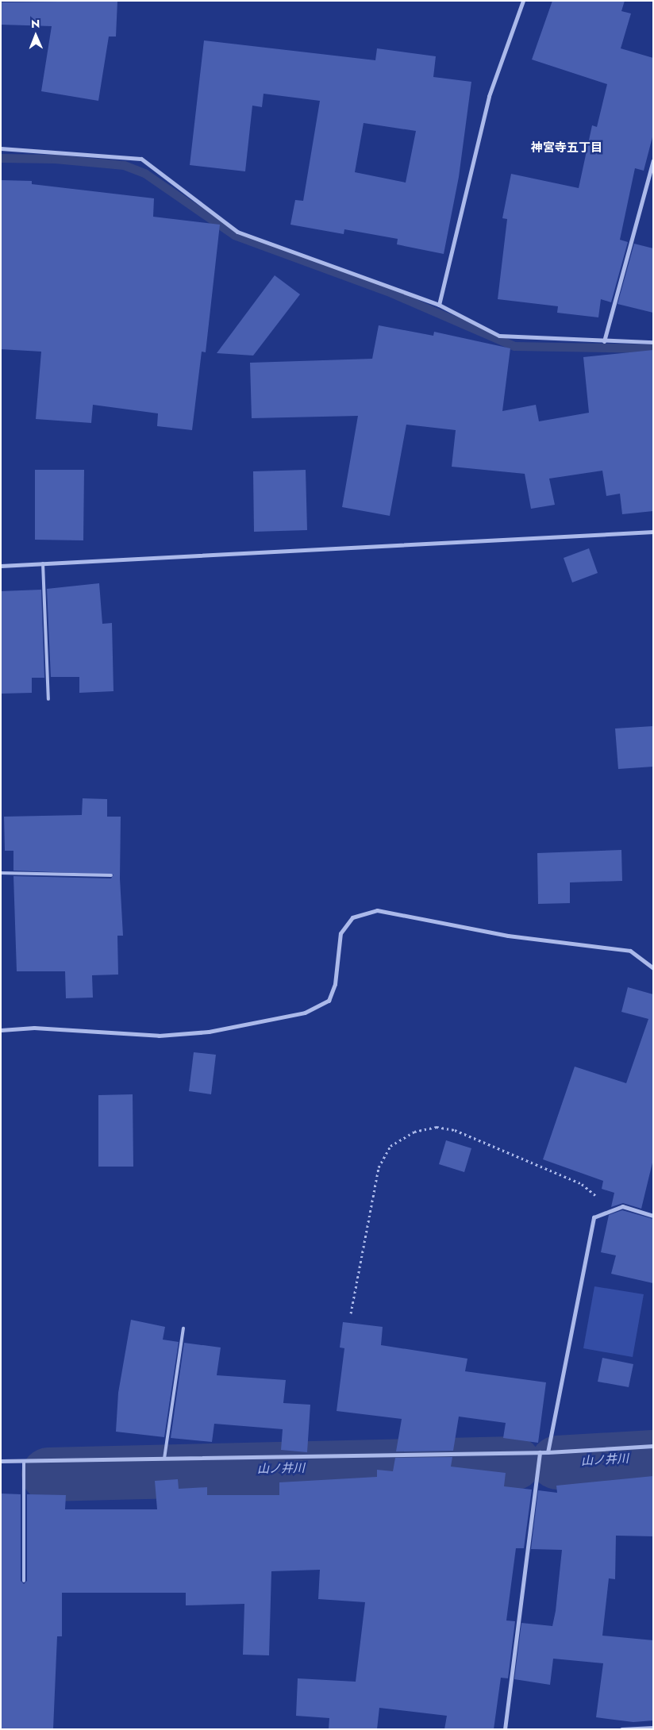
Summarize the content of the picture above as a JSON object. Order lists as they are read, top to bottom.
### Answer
{
  "districts": ["神宮寺五丁目"],
  "water": ["山ノ井川"],
  "north": "top"
}
